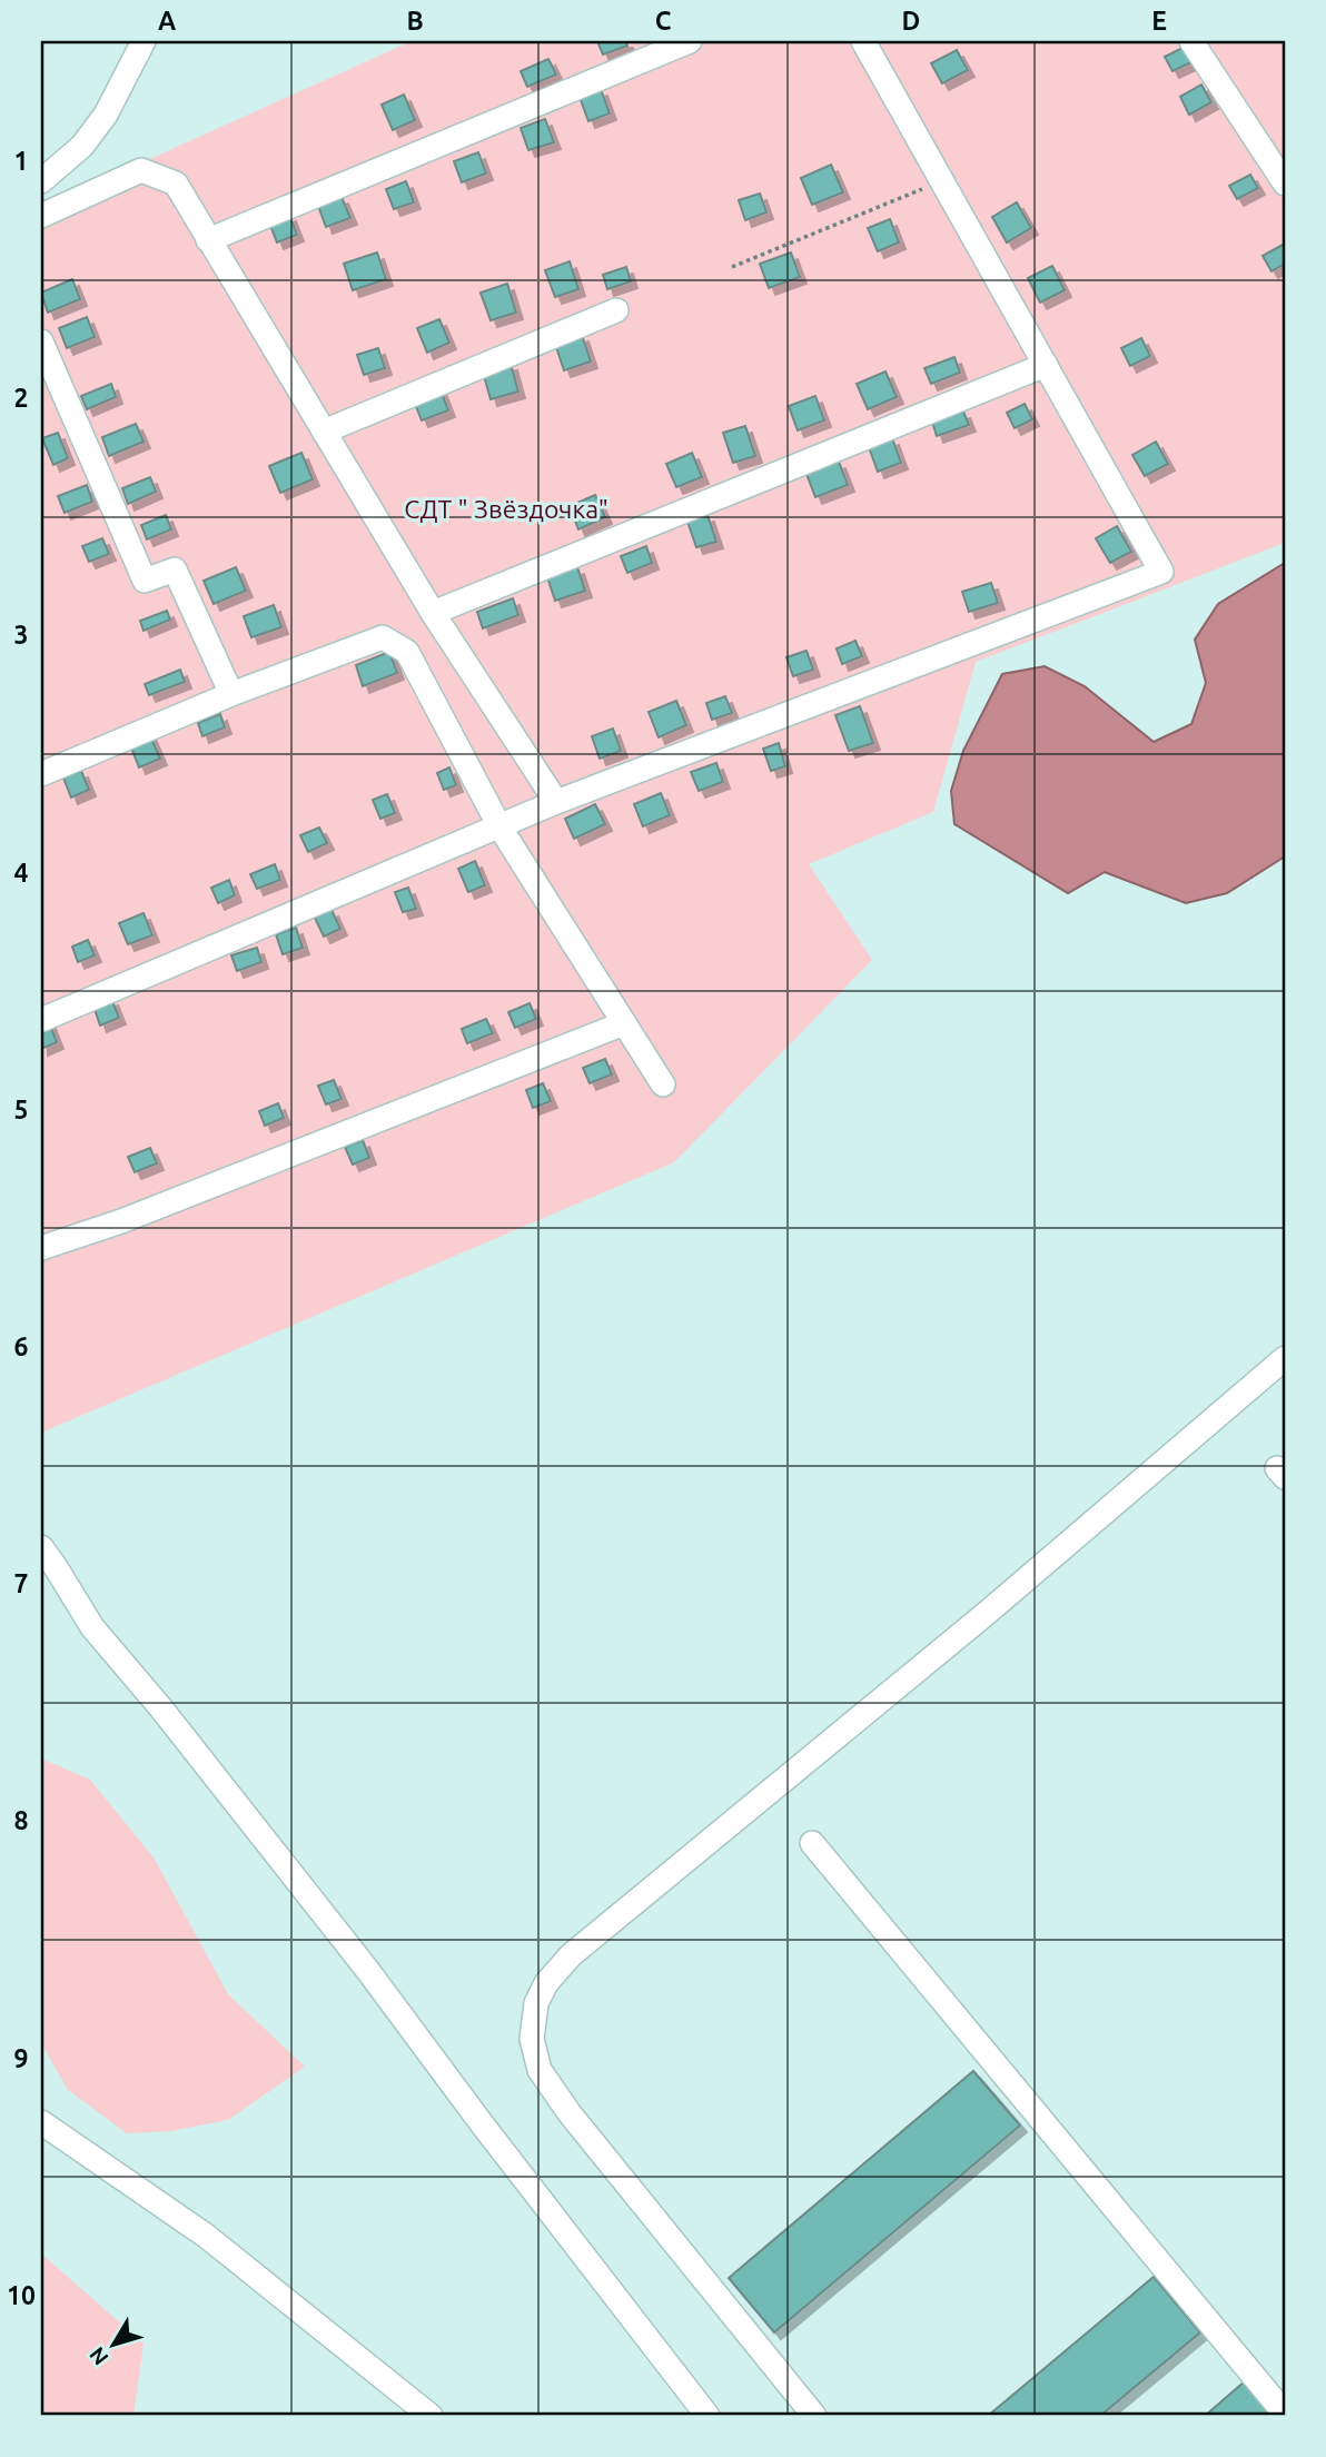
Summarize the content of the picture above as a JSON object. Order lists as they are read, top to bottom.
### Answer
{
  "parks": ["СДТ \" Звёздочка\""],
  "north": "bottom left",
  "grid": {
    "columns": [
      "A",
      "B",
      "C",
      "D",
      "E"
    ],
    "rows": [
      "1",
      "2",
      "3",
      "4",
      "5",
      "6",
      "7",
      "8",
      "9",
      "10"
    ]
  }
}
